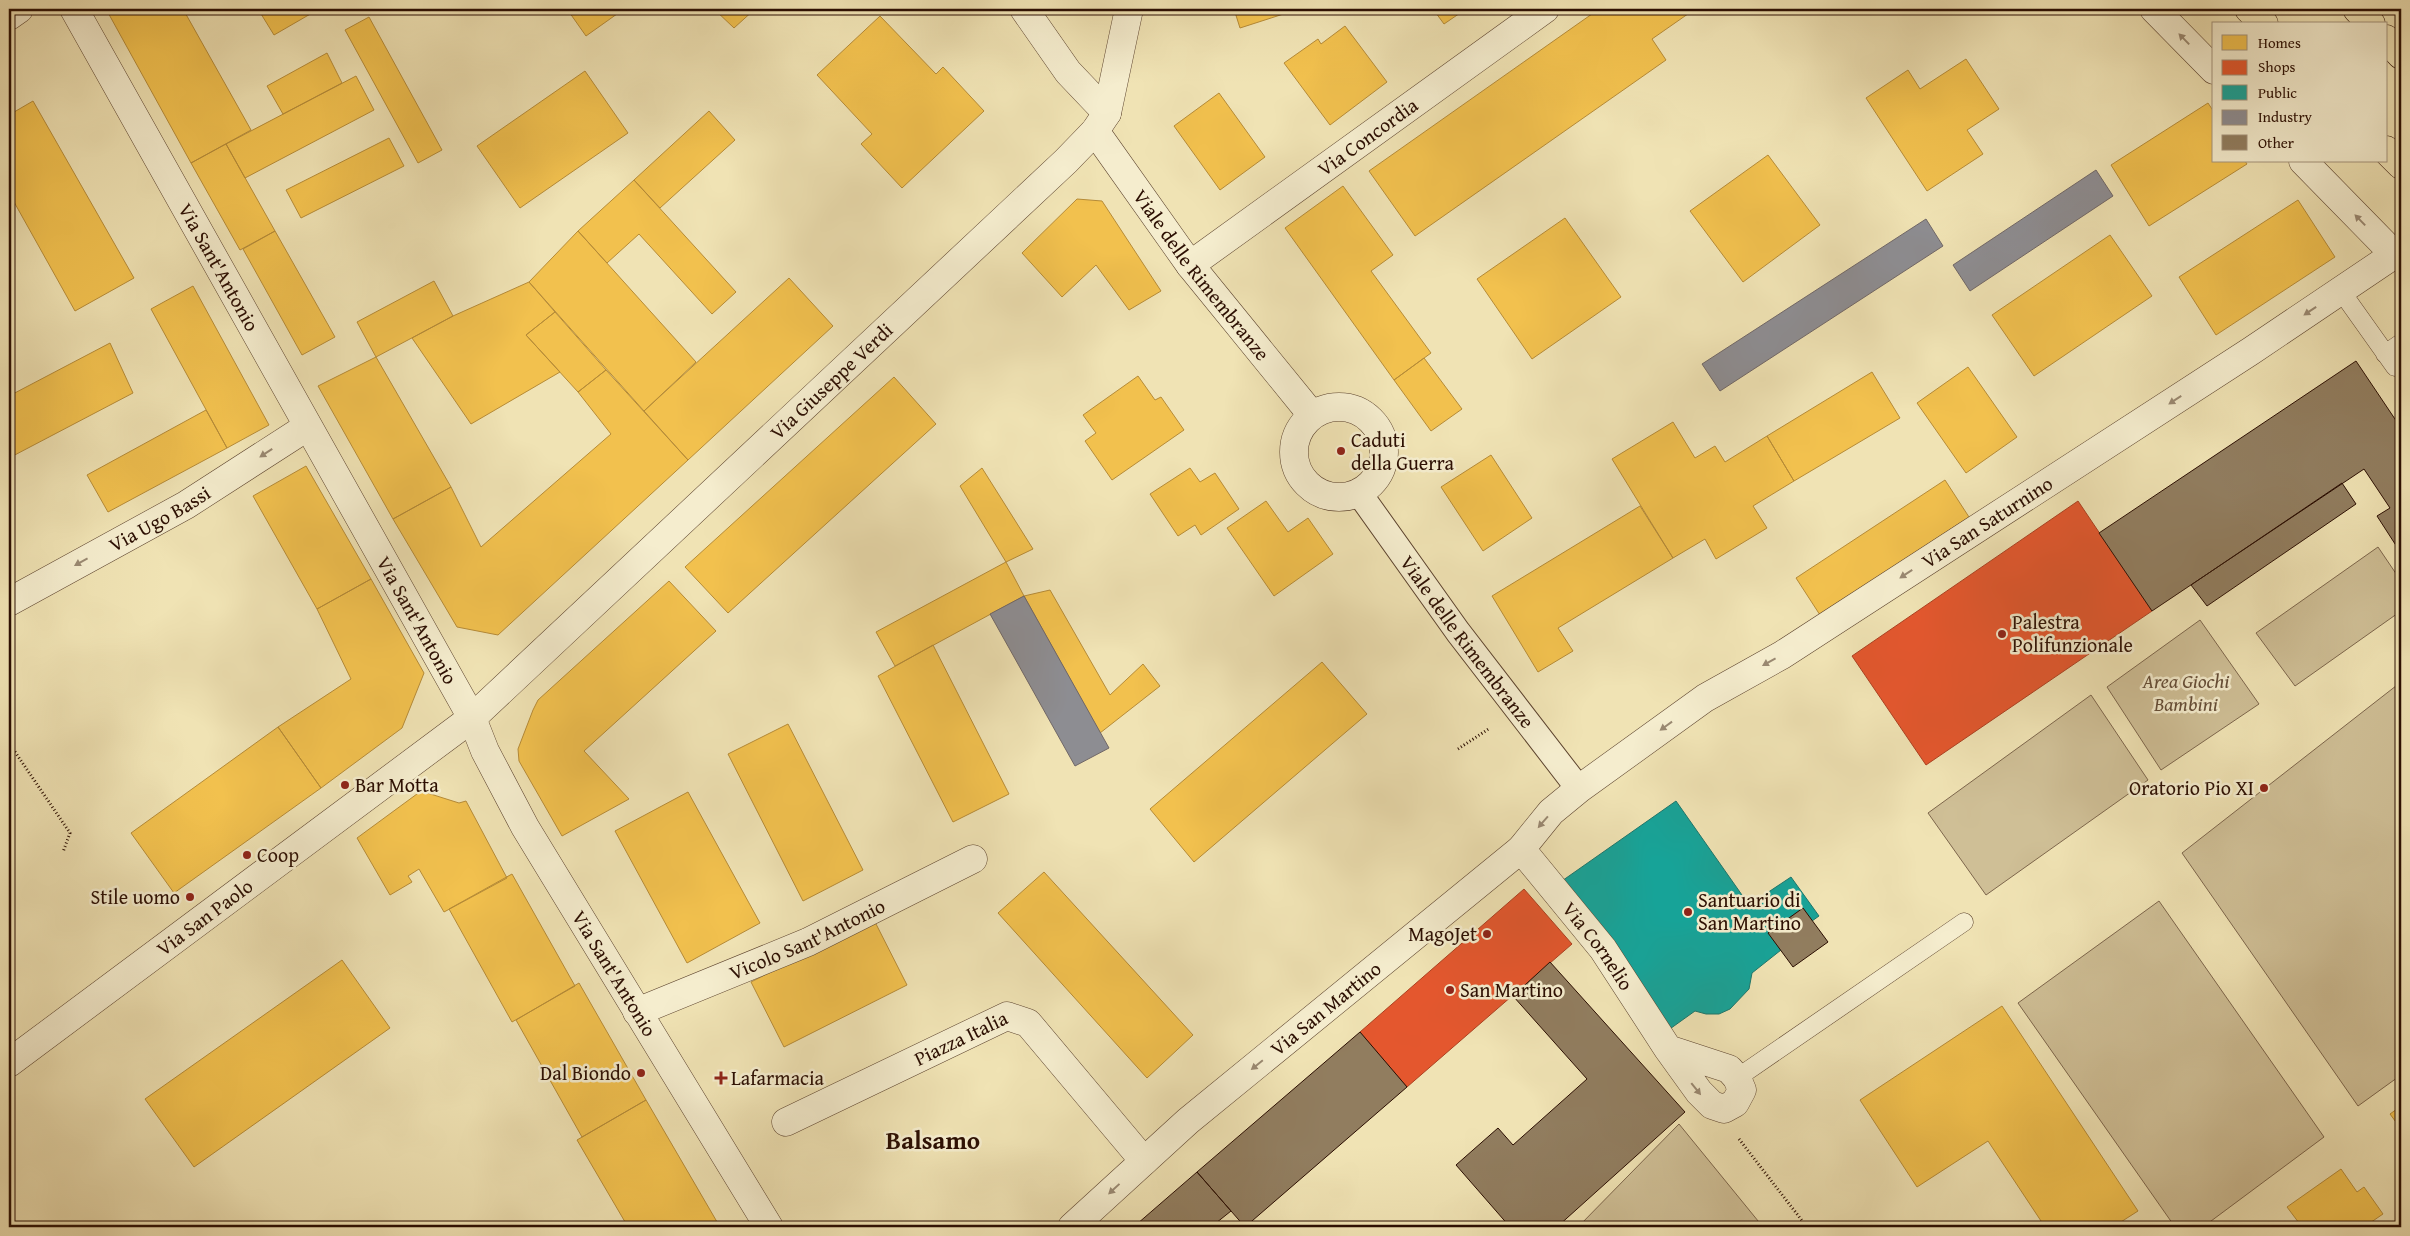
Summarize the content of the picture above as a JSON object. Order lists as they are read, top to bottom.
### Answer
{
  "streets": {
    "street": [
      "Via Concordia",
      "Via Sant'Antonio",
      "Viale delle Rimembranze",
      "Via Giuseppe Verdi",
      "Via Ugo Bassi",
      "Via San Saturnino",
      "Via San Paolo",
      "Vicolo Sant'Antonio",
      "Via Cornelio",
      "Via San Martino",
      "Piazza Italia"
    ]
  },
  "crossings": [
    ["Via Concordia", "Viale delle Rimembranze"],
    ["Via Sant'Antonio", "Via Giuseppe Verdi"],
    ["Via Sant'Antonio", "Via Ugo Bassi"],
    ["Via Sant'Antonio", "Via San Paolo"],
    ["Via Sant'Antonio", "Vicolo Sant'Antonio"],
    ["Viale delle Rimembranze", "Via Giuseppe Verdi"],
    ["Viale delle Rimembranze", "Via San Saturnino"],
    ["Viale delle Rimembranze", "Via San Martino"],
    ["Via Giuseppe Verdi", "Via San Paolo"],
    ["Via San Saturnino", "Via San Martino"],
    ["Via Cornelio", "Via San Martino"],
    ["Via San Martino", "Piazza Italia"]
  ],
  "one_way": ["Via Ugo Bassi", "Via San Saturnino", "Via San Martino"],
  "districts": ["Balsamo"],
  "parks": ["Area Giochi Bambini"],
  "places": {
    "other": [
      "Caduti della Guerra",
      "Palestra Polifunzionale",
      "Bar Motta",
      "Oratorio Pio XI",
      "Coop",
      "Stile uomo",
      "Santuario di San Martino",
      "MagoJet",
      "San Martino",
      "Dal Biondo"
    ],
    "health": ["Lafarmacia"]
  },
  "legend": [
    "Homes",
    "Shops",
    "Public",
    "Industry",
    "Other"
  ]
}
